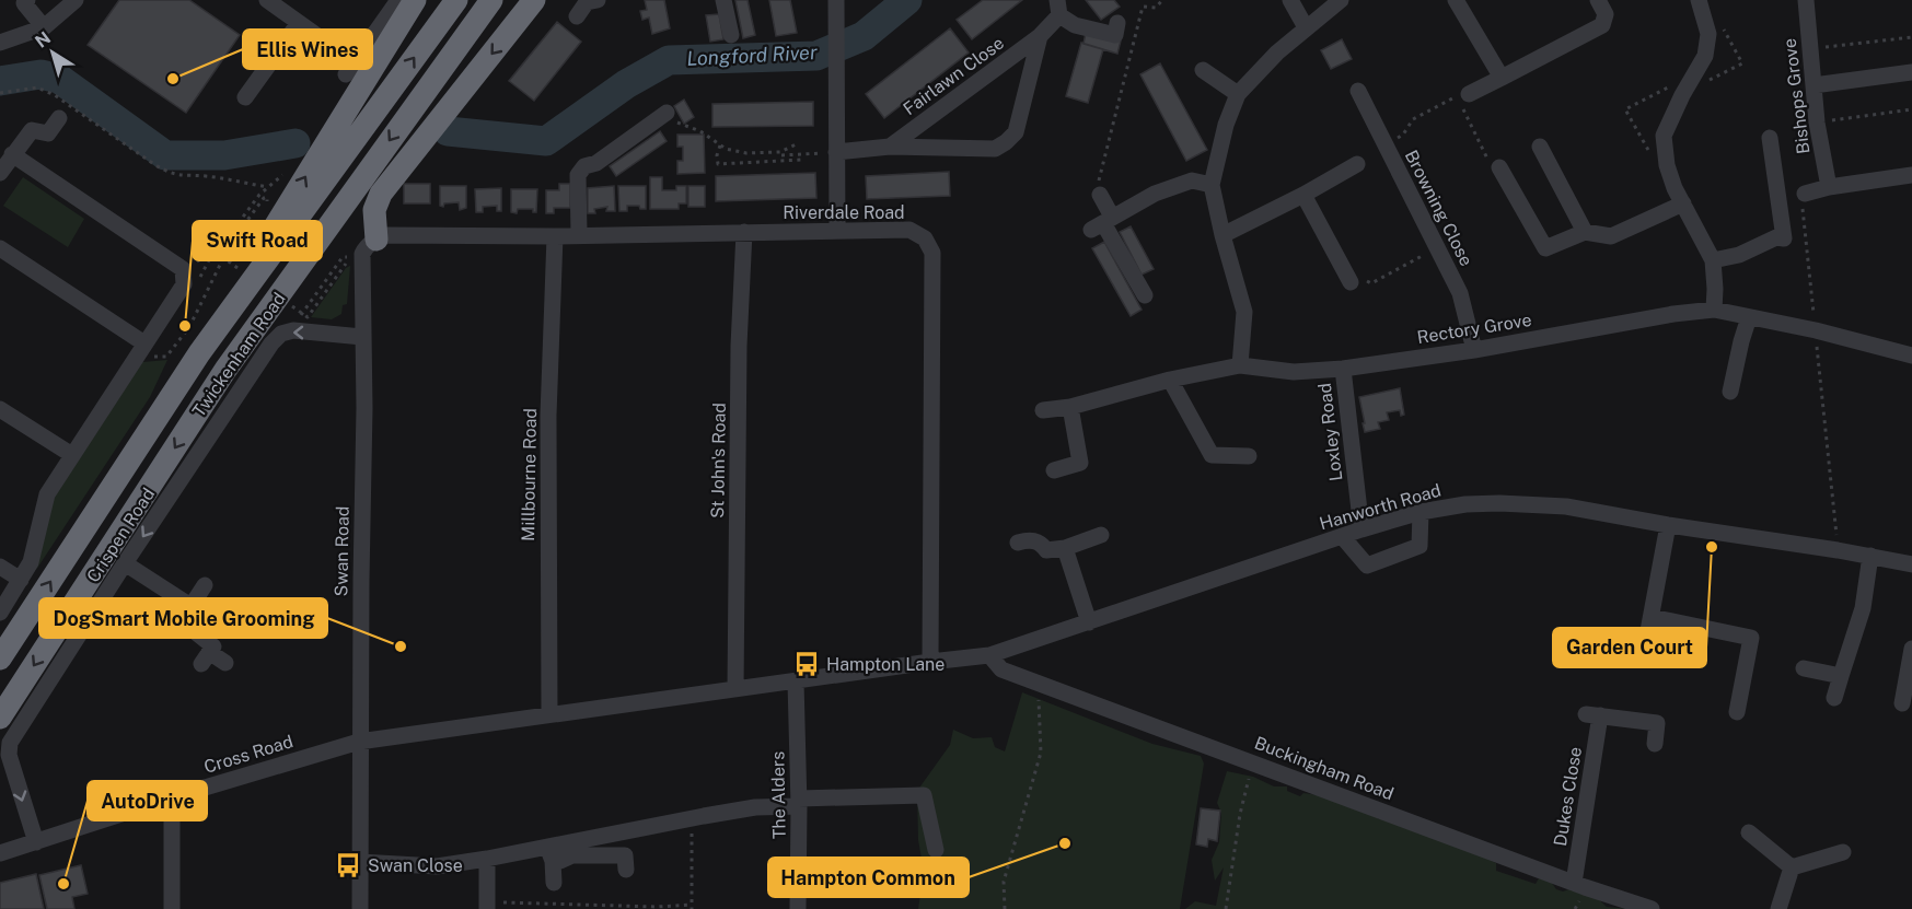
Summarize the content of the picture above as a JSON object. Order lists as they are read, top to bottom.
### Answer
{
  "streets": {
    "highway": ["Twickenham Road"],
    "street": [
      "Fairlawn Close",
      "Bishops Grove",
      "Browning Close",
      "Riverdale Road",
      "Rectory Grove",
      "Loxley Road",
      "St John's Road",
      "Millbourne Road",
      "Hanworth Road",
      "Crispen Road",
      "Swan Road",
      "Cross Road",
      "Buckingham Road",
      "The Alders",
      "Dukes Close"
    ]
  },
  "crossings": [
    ["Browning Close", "Rectory Grove"],
    ["Riverdale Road", "St John's Road"],
    ["Riverdale Road", "Millbourne Road"],
    ["Riverdale Road", "Swan Road"],
    ["Rectory Grove", "Loxley Road"],
    ["Loxley Road", "Hanworth Road"],
    ["Hanworth Road", "Buckingham Road"],
    ["Crispen Road", "Swan Road"],
    ["Crispen Road", "Cross Road"],
    ["Swan Road", "Cross Road"],
    ["Buckingham Road", "Dukes Close"]
  ],
  "water": ["Longford River"],
  "places": {
    "other": [
      "Ellis Wines",
      "Swift Road",
      "Garden Court",
      "DogSmart Mobile Grooming",
      "Hampton Common",
      "AutoDrive"
    ],
    "bus stop": ["Hampton Lane", "Swan Close"]
  },
  "north": "top left"
}
